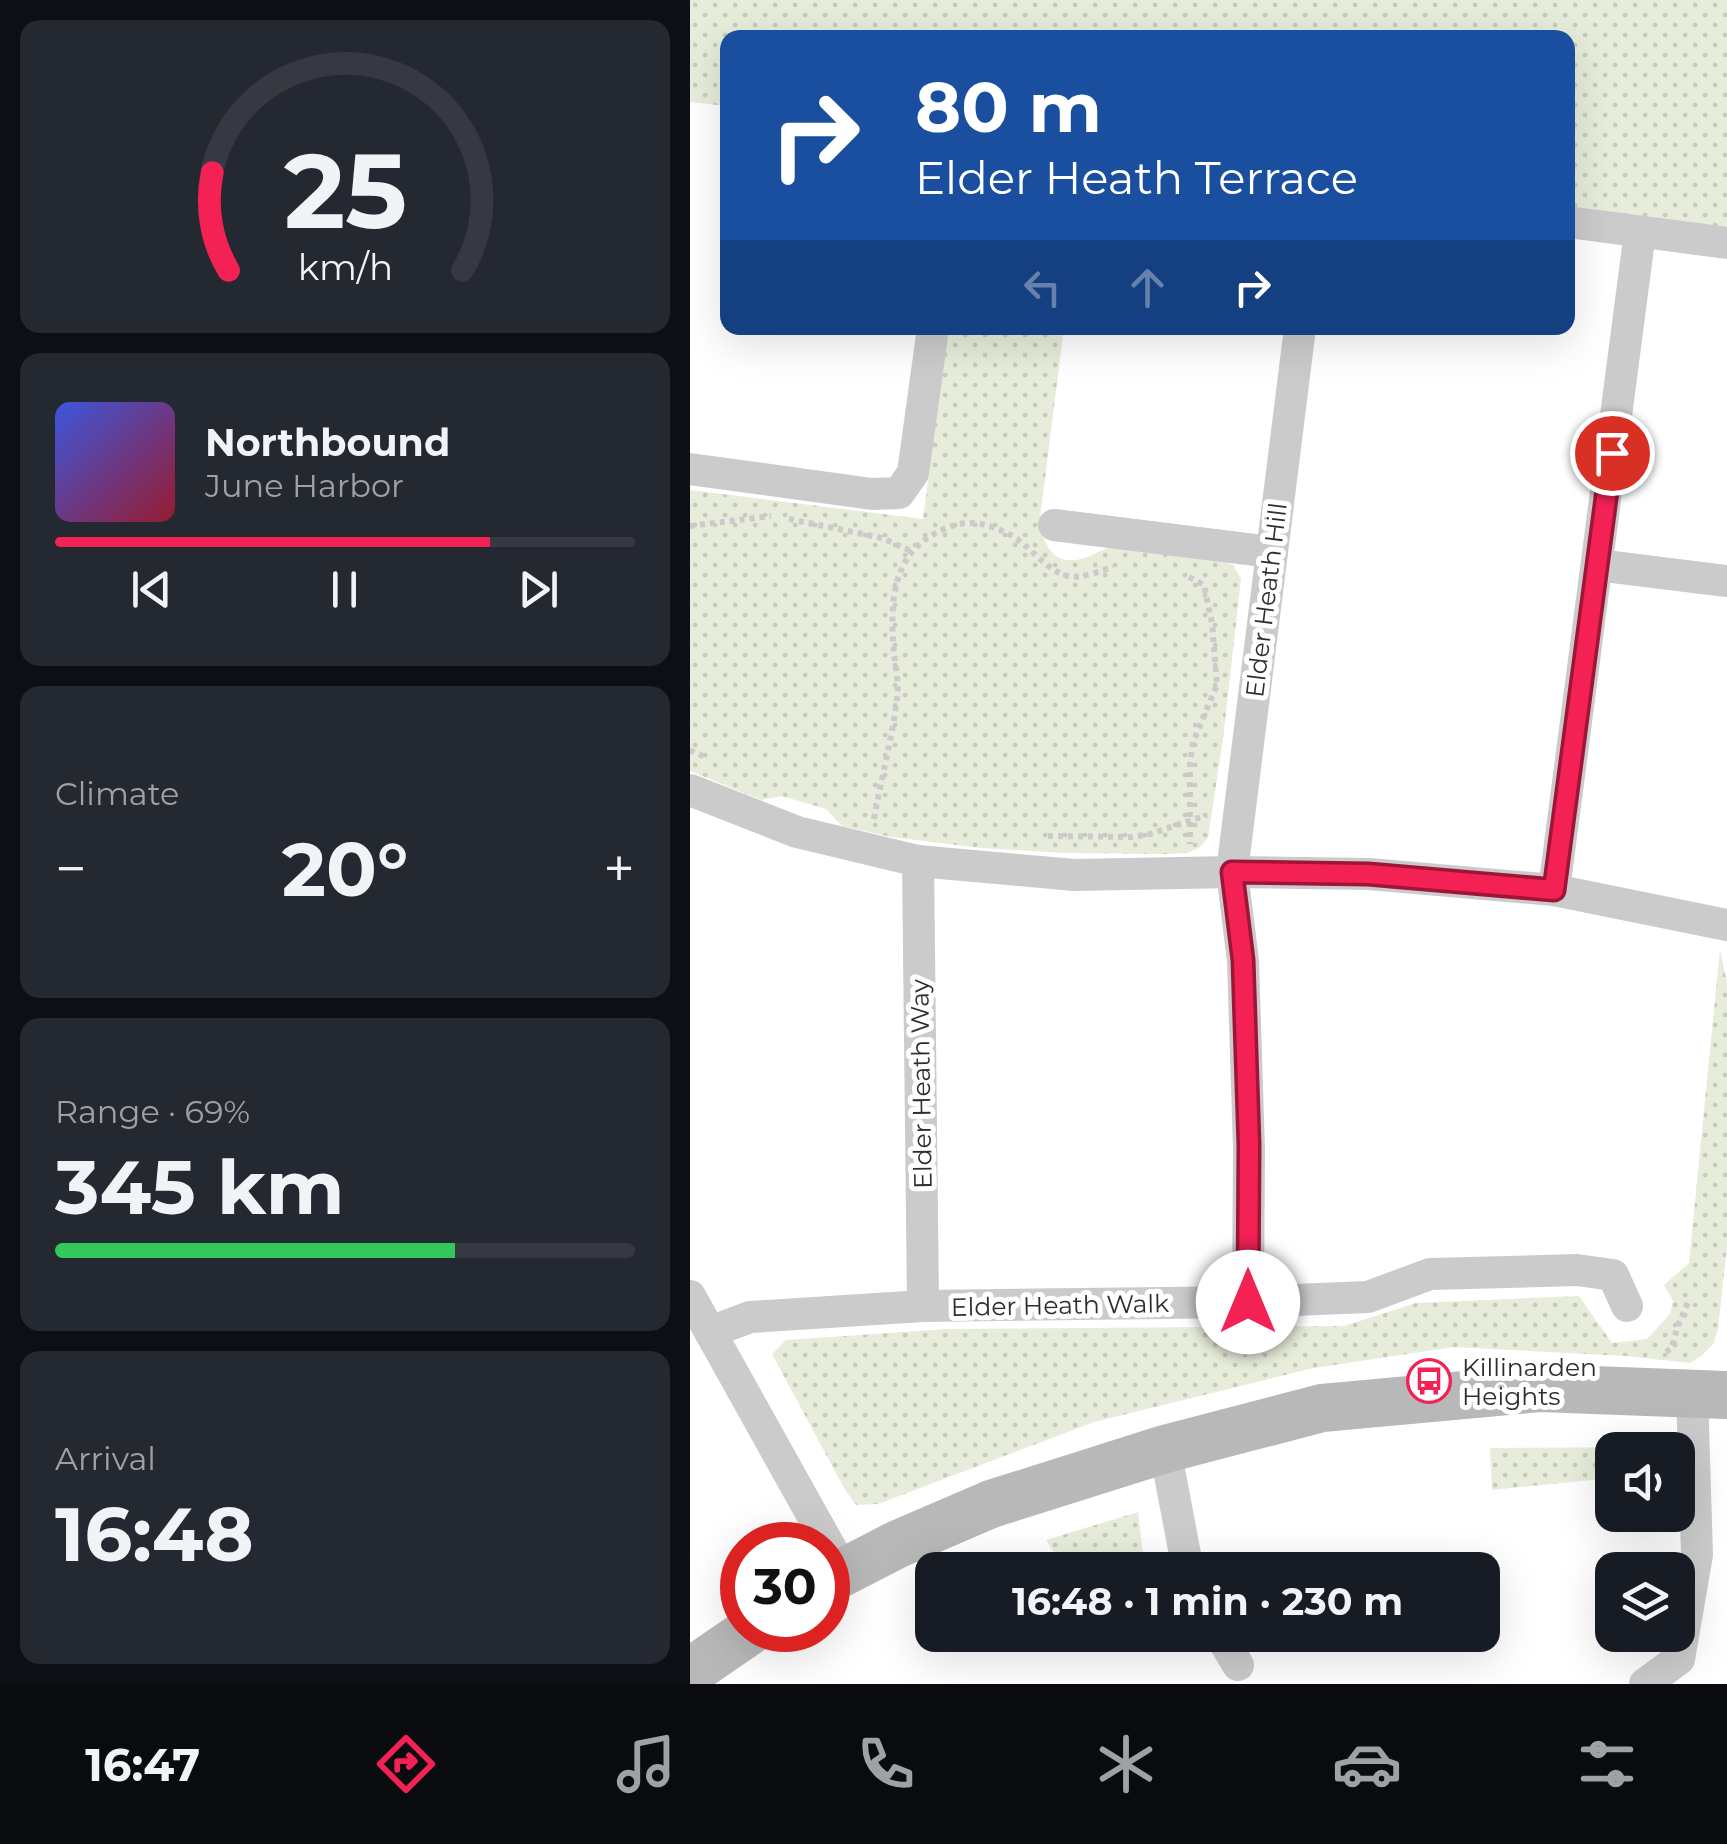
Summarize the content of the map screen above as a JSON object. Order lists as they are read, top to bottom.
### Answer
{
  "streets": {
    "street": ["Elder Heath Hill", "Elder Heath Way", "Elder Heath Walk"]
  },
  "crossings": [
    ["Elder Heath Hill", "Elder Heath Walk"],
    ["Elder Heath Way", "Elder Heath Walk"]
  ],
  "places": {
    "bus stop": ["Killinarden Heights"]
  },
  "page": {
    "turn": ["80 m", "Elder Heath Terrace"],
    "song": ["Northbound", "June Harbor"],
    "tile": [
      "Climate",
      ["Range · 69%", "345 km"],
      ["Arrival", "16:48"]
    ],
    "heat": ["−", "20°", "+"],
    "limit": "30",
    "trip": "16:48 · 1 min · 230 m",
    "tabs": "16:47",
    "gauge": ["25", "km/h"]
  }
}
